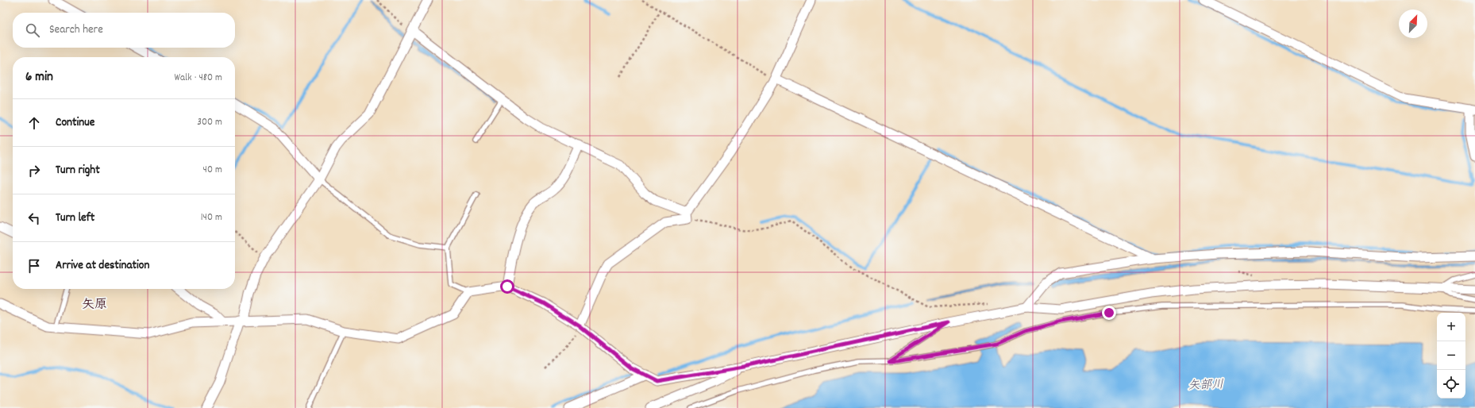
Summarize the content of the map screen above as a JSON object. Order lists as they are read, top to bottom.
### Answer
{
  "districts": ["矢原"],
  "water": ["矢部川"],
  "north": "top right",
  "page": {
    "search": "Search here",
    "heading": ["6 min", "Walk · 480 m"],
    "list": [
      ["Continue", "300 m"],
      ["Turn right", "40 m"],
      ["Turn left", "140 m"],
      "Arrive at destination"
    ],
    "map_buttons": ["+", "−"]
  }
}
